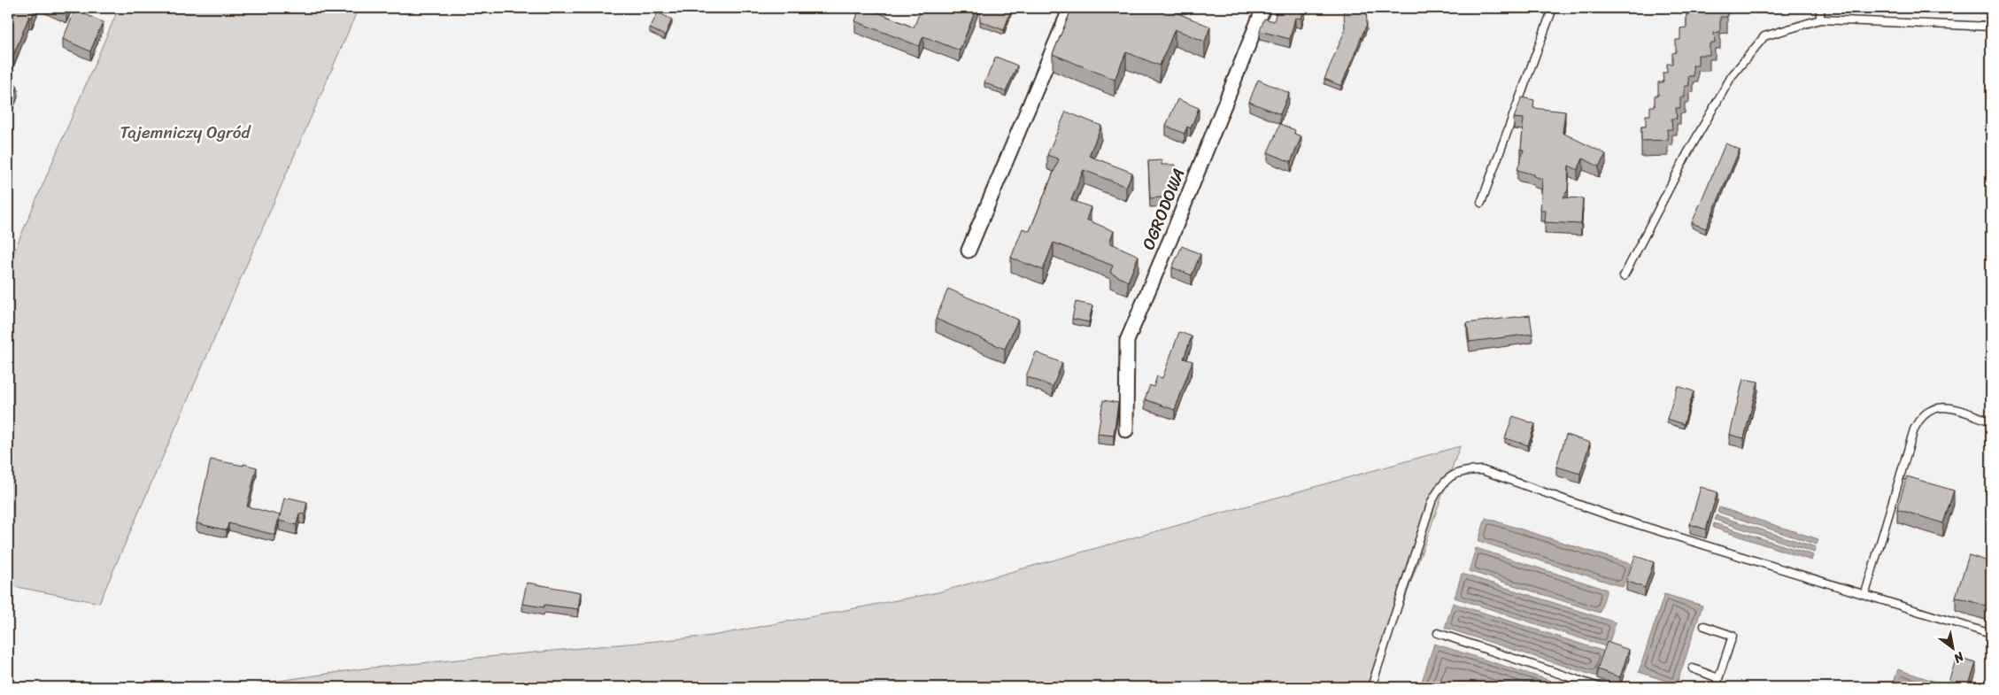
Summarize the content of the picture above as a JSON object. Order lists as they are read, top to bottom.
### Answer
{
  "streets": {
    "street": ["OGRODOWA"]
  },
  "parks": ["Tajemniczy Ogród"],
  "north": "bottom right"
}
